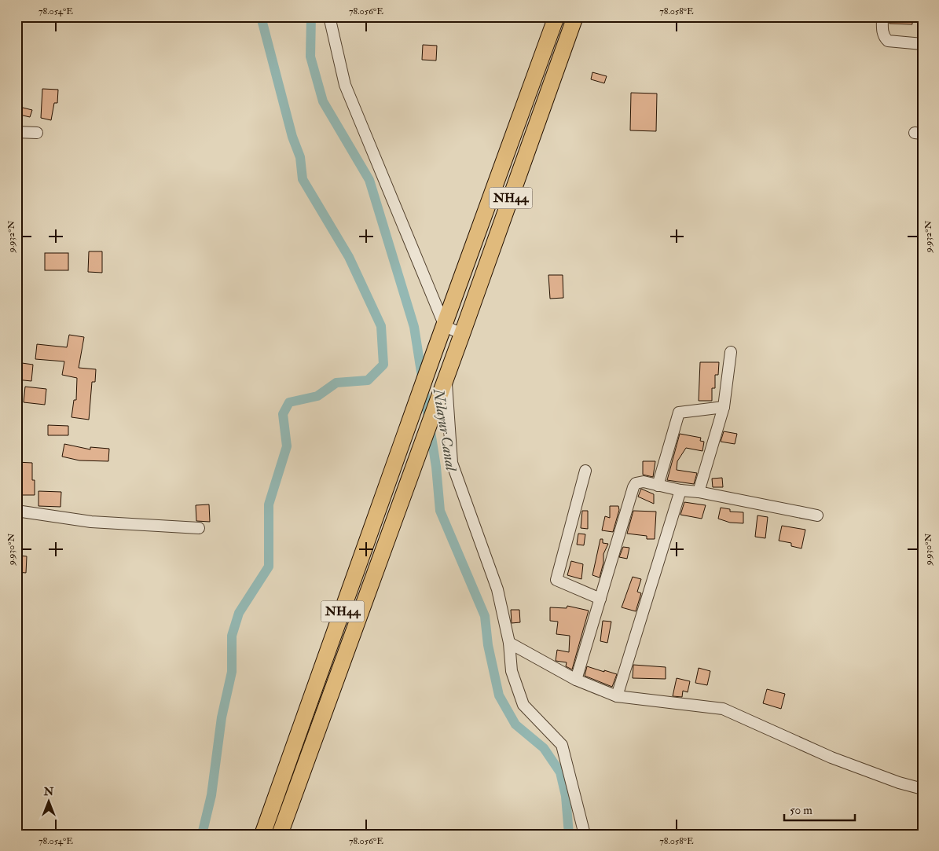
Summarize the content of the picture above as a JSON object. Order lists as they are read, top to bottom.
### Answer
{
  "streets": {
    "highway": ["NH44"]
  },
  "water": ["Nilayur Canal"],
  "scale_bar": "50 m",
  "north": "top",
  "coordinates": [
    "78.054°E",
    "78.056°E",
    "78.058°E",
    "9.932°N",
    "9.930°N"
  ]
}
